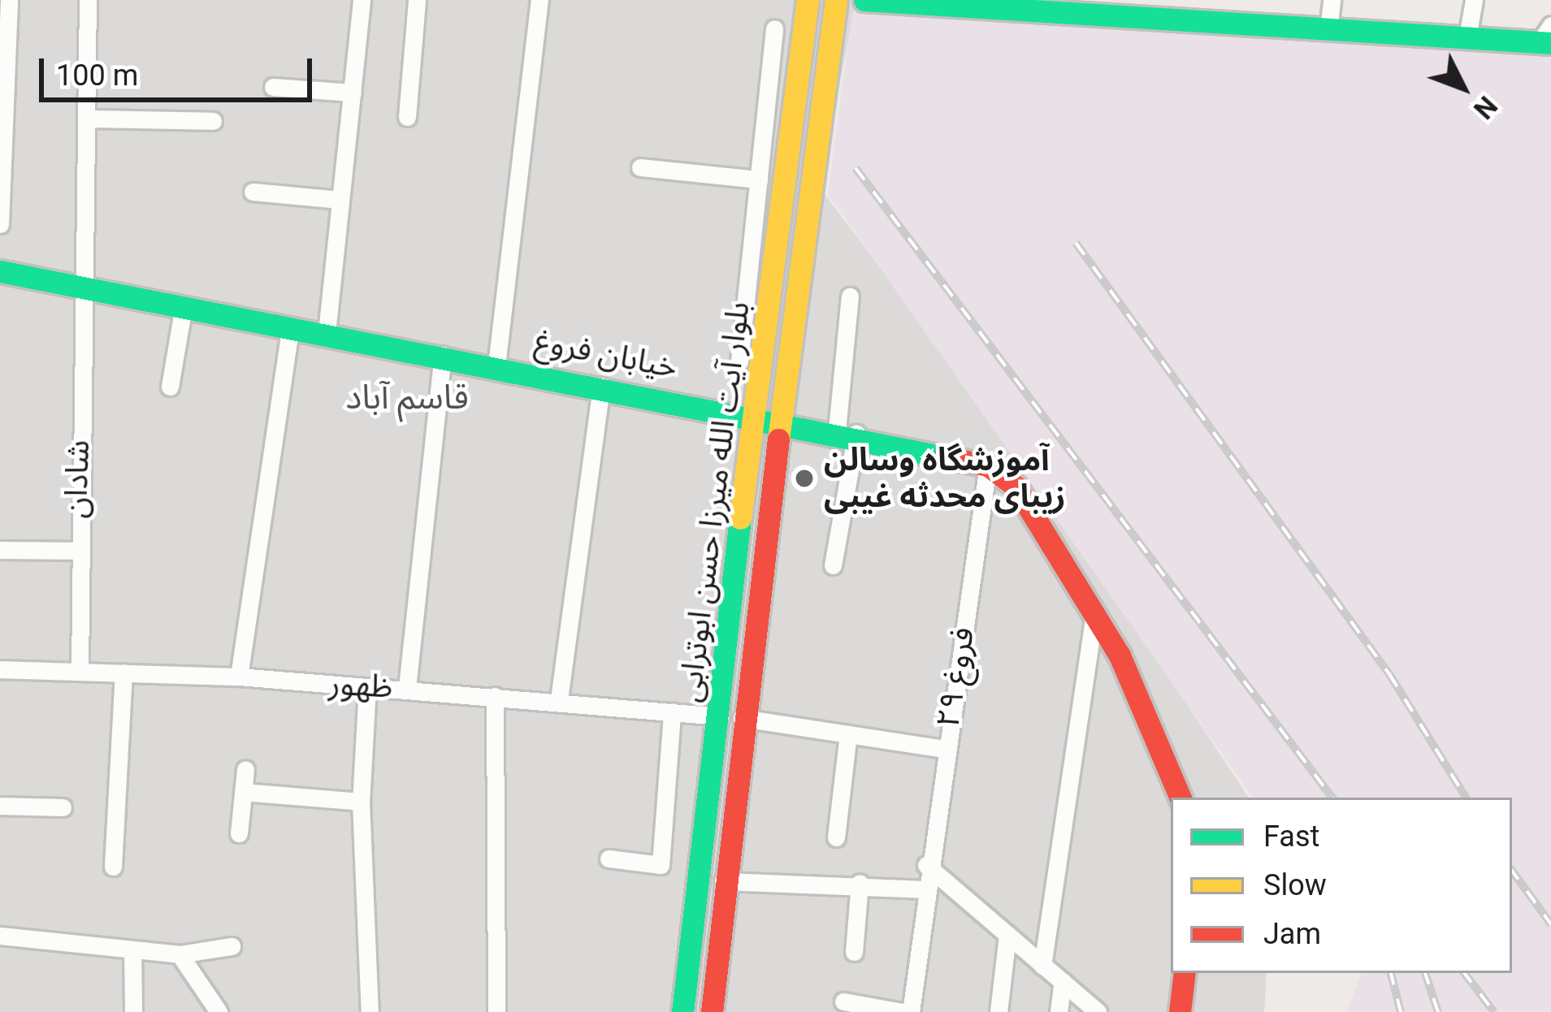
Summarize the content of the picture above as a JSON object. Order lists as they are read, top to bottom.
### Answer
{
  "streets": {
    "street": [
      "خیابان فروغ",
      "شادان",
      "بلوار آیت الله میرزا حسن ابوترابی",
      "فروغ ۲۹",
      "ظهور"
    ]
  },
  "crossings": [
    ["خیابان فروغ", "شادان"],
    ["خیابان فروغ", "بلوار آیت الله میرزا حسن ابوترابی"],
    ["خیابان فروغ", "فروغ ۲۹"],
    ["شادان", "ظهور"],
    ["بلوار آیت الله میرزا حسن ابوترابی", "ظهور"],
    ["فروغ ۲۹", "ظهور"]
  ],
  "districts": ["قاسم آباد"],
  "places": ["آموزشگاه وسالن زیبای محدثه غیبی"],
  "legend": ["Fast", "Slow", "Jam"],
  "scale_bar": "100 m",
  "north": "bottom right"
}
